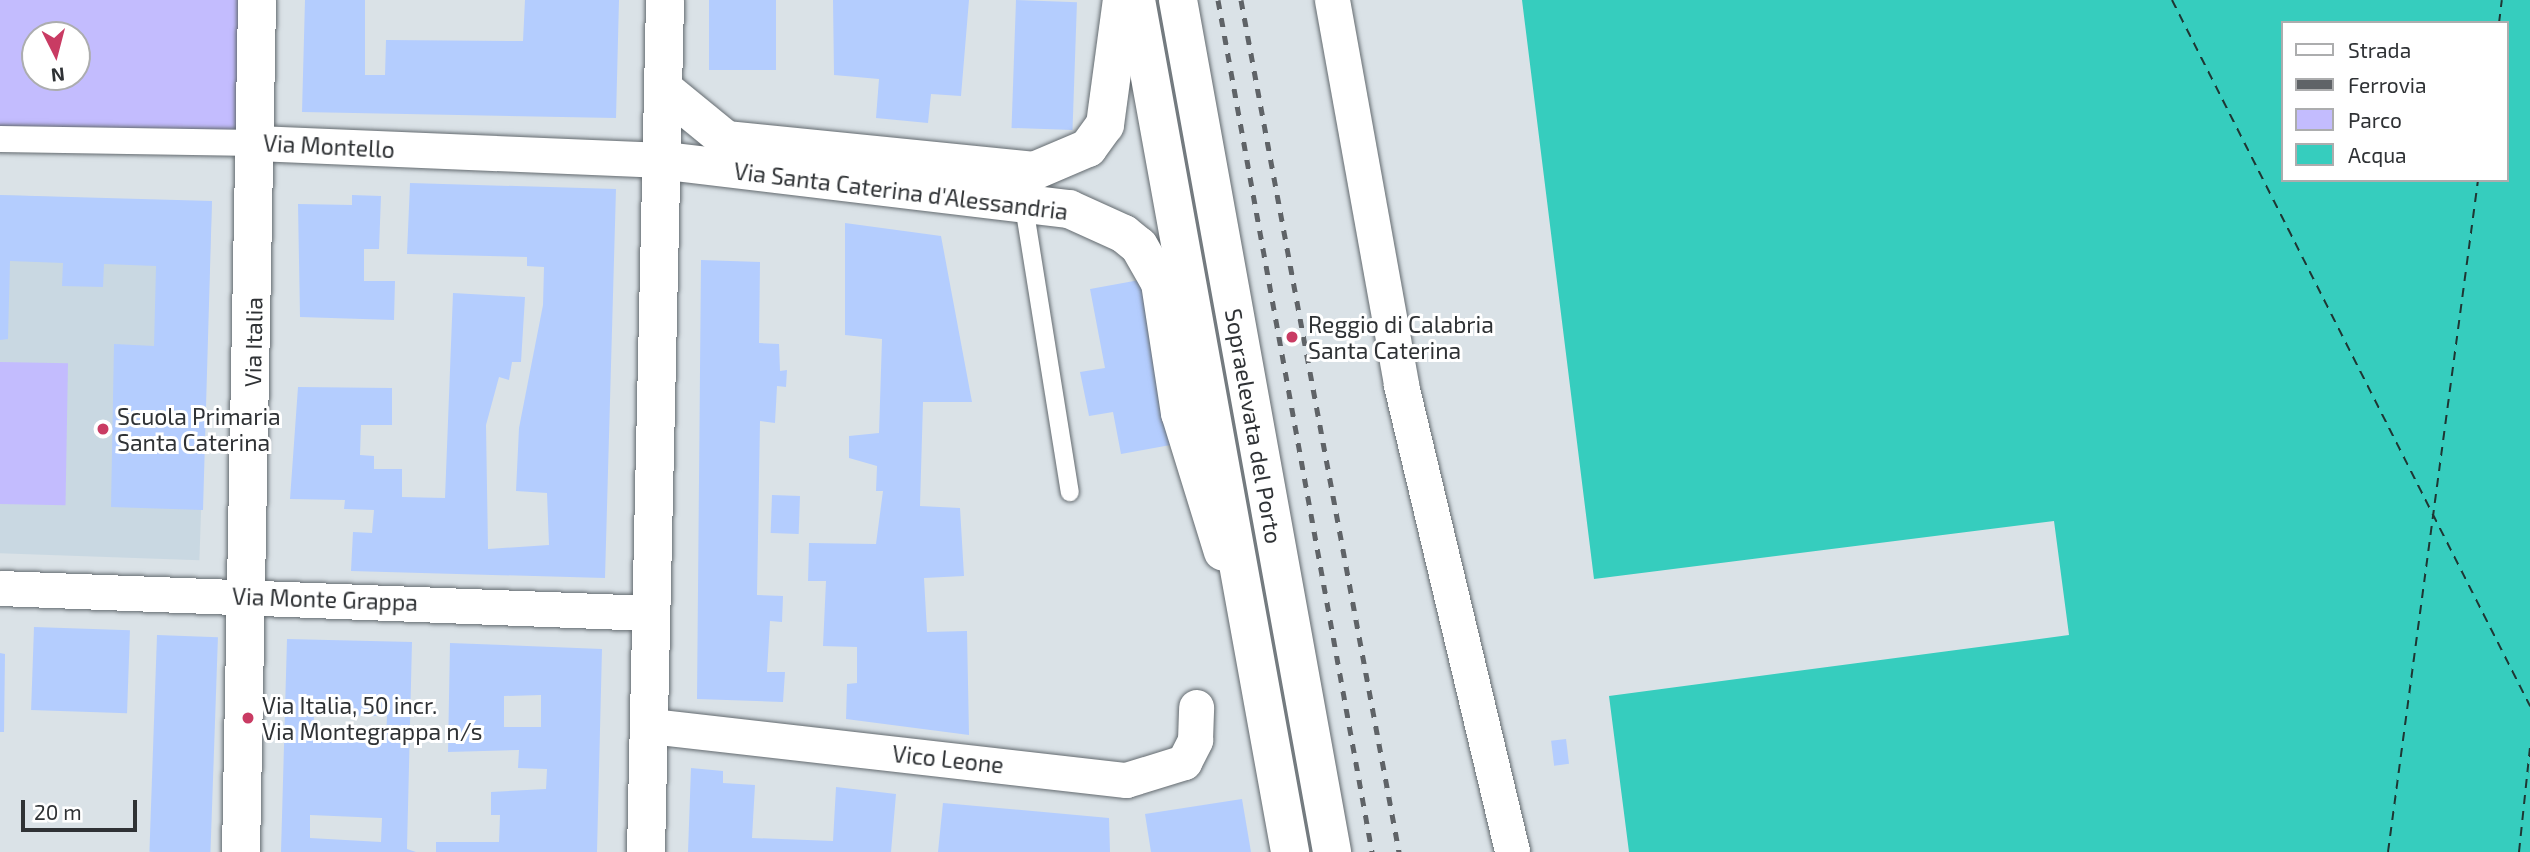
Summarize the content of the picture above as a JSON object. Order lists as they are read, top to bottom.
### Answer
{
  "streets": {
    "street": [
      "Via Montello",
      "Via Santa Caterina d'Alessandria",
      "Via Italia",
      "Sopraelevata del Porto",
      "Via Monte Grappa",
      "Vico Leone"
    ]
  },
  "crossings": [
    ["Via Montello", "Via Santa Caterina d'Alessandria"],
    ["Via Montello", "Via Italia"],
    ["Via Santa Caterina d'Alessandria", "Sopraelevata del Porto"],
    ["Via Italia", "Via Monte Grappa"]
  ],
  "places": ["Reggio di Calabria Santa Caterina", "Scuola Primaria Santa Caterina", "Via Italia, 50 incr. Via Montegrappa n/s"],
  "legend": [
    "Strada",
    "Ferrovia",
    "Parco",
    "Acqua"
  ],
  "scale_bar": "20 m",
  "north": "bottom"
}
